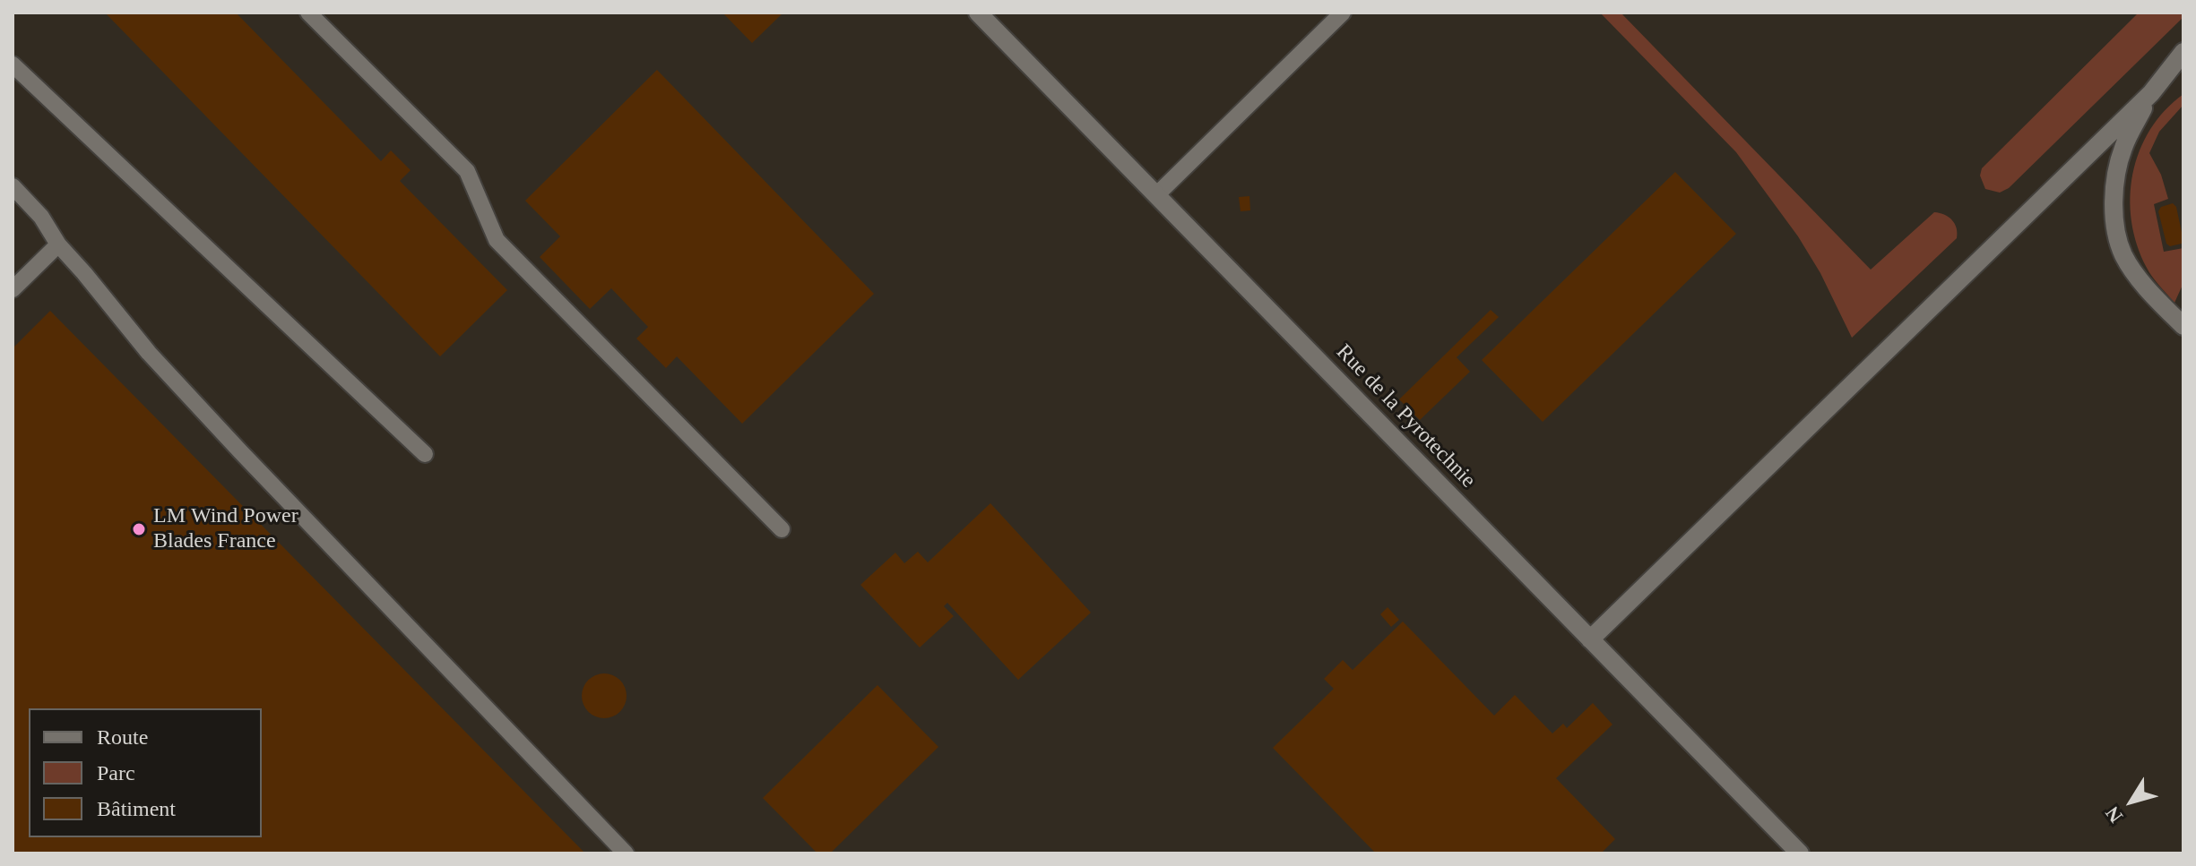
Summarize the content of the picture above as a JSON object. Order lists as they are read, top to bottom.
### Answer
{
  "streets": {
    "street": ["Rue de la Pyrotechnie"]
  },
  "places": ["LM Wind Power Blades France"],
  "legend": ["Route", "Parc", "Bâtiment"],
  "north": "bottom left"
}
